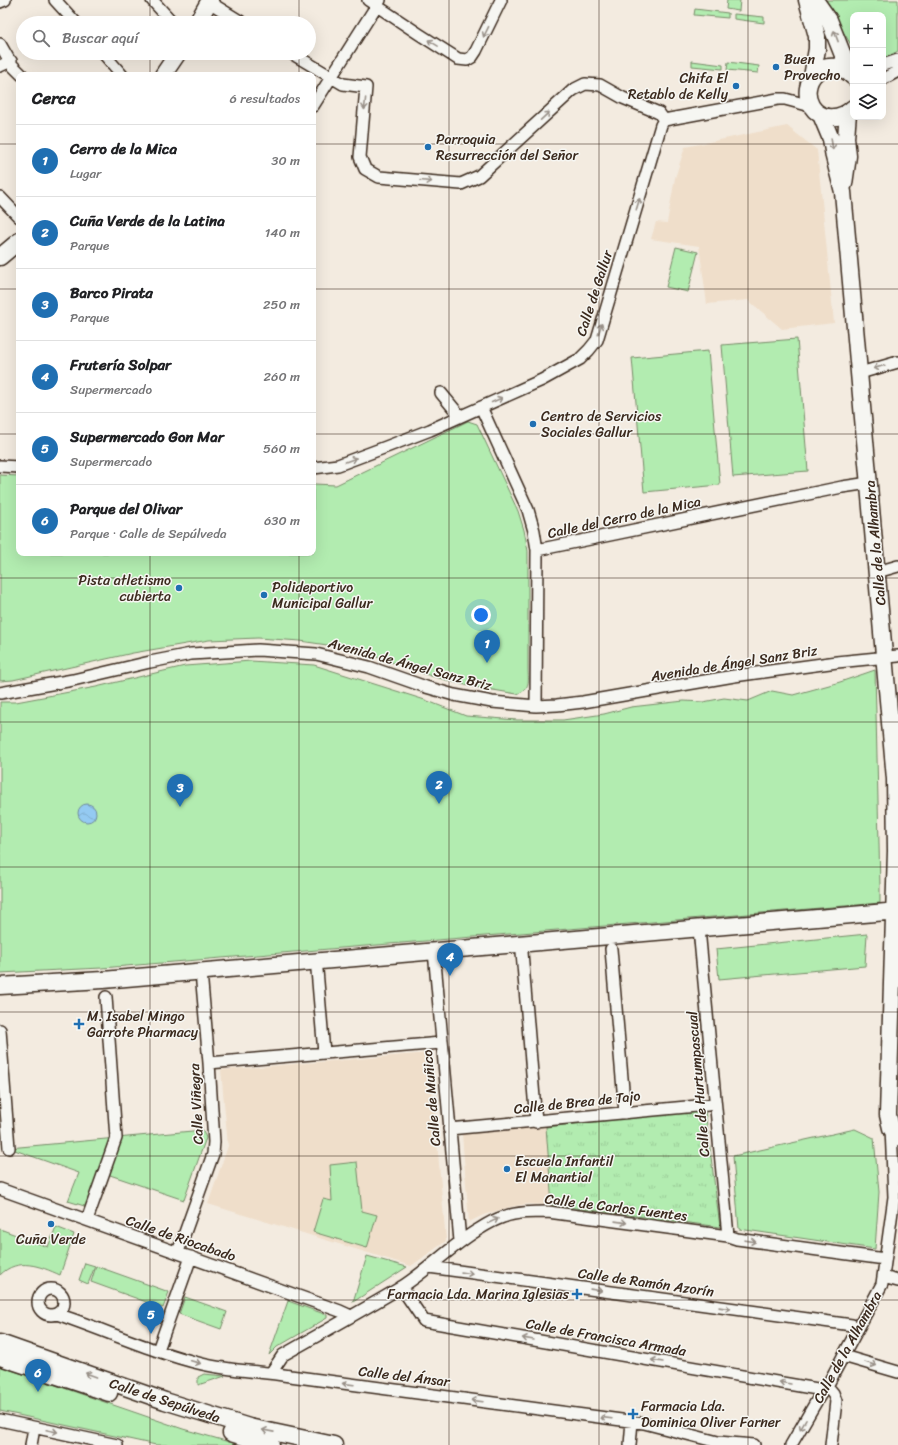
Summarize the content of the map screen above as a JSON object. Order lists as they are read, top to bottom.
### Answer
{
  "streets": {
    "street": [
      "Calle de Gallur",
      "Calle del Cerro de la Mica",
      "Calle de la Alhambra",
      "Avenida de Ángel Sanz Briz",
      "Calle de Hurtumpascual",
      "Calle de Muñico",
      "Calle de Brea de Tajo",
      "Calle Viñegra",
      "Calle de Carlos Fuentes",
      "Calle de Riocabado",
      "Calle de Ramón Azorín",
      "Calle de Francisca Armada",
      "Calle del Ánsar",
      "Calle de Sepúlveda"
    ]
  },
  "crossings": [
    ["Calle de Gallur", "Calle del Cerro de la Mica"],
    ["Calle del Cerro de la Mica", "Calle de la Alhambra"],
    ["Calle de la Alhambra", "Avenida de Ángel Sanz Briz"],
    ["Calle de la Alhambra", "Calle de Carlos Fuentes"],
    ["Calle de la Alhambra", "Calle de Ramón Azorín"],
    ["Calle de la Alhambra", "Calle de Francisca Armada"],
    ["Calle de Hurtumpascual", "Calle de Carlos Fuentes"],
    ["Calle de Muñico", "Calle de Brea de Tajo"],
    ["Calle de Muñico", "Calle de Carlos Fuentes"],
    ["Calle Viñegra", "Calle de Riocabado"],
    ["Calle de Carlos Fuentes", "Calle de Riocabado"],
    ["Calle de Carlos Fuentes", "Calle de Ramón Azorín"],
    ["Calle de Carlos Fuentes", "Calle de Francisca Armada"],
    ["Calle de Carlos Fuentes", "Calle del Ánsar"]
  ],
  "one_way": [
    "Calle de Gallur",
    "Calle de Carlos Fuentes",
    "Calle de Ramón Azorín",
    "Calle de Francisca Armada"
  ],
  "places": {
    "other": [
      "Buen Provecho",
      "Chifa El Retablo de Kelly",
      "Parroquia Resurrección del Señor",
      "Centro de Servicios Sociales Gallur",
      "Pista atletismo cubierta",
      "Polideportivo Municipal Gallur",
      "Escuela Infantil El Manantial",
      "Cuña Verde"
    ],
    "health": ["M. Isabel Mingo Garrote Pharmacy", "Farmacia Lda. Marina Iglesias", "Farmacia Lda. Dominica Oliver Farner"]
  },
  "page": {
    "map_buttons": ["+", "−"],
    "search": "Buscar aquí",
    "heading": ["Cerca", "6 resultados"],
    "list": [
      {
        "mark": "1",
        "name": "Cerro de la Mica",
        "note": "Lugar",
        "value": "30 m"
      },
      {
        "mark": "2",
        "name": "Cuña Verde de la Latina",
        "note": "Parque",
        "value": "140 m"
      },
      {
        "mark": "3",
        "name": "Barco Pirata",
        "note": "Parque",
        "value": "250 m"
      },
      {
        "mark": "4",
        "name": "Frutería Solpar",
        "note": "Supermercado",
        "value": "260 m"
      },
      {
        "mark": "5",
        "name": "Supermercado Gon Mar",
        "note": "Supermercado",
        "value": "560 m"
      },
      {
        "mark": "6",
        "name": "Parque del Olivar",
        "note": "Parque · Calle de Sepúlveda",
        "value": "630 m"
      }
    ],
    "pins": [
      "1",
      "2",
      "3",
      "4",
      "5",
      "6"
    ]
  }
}
